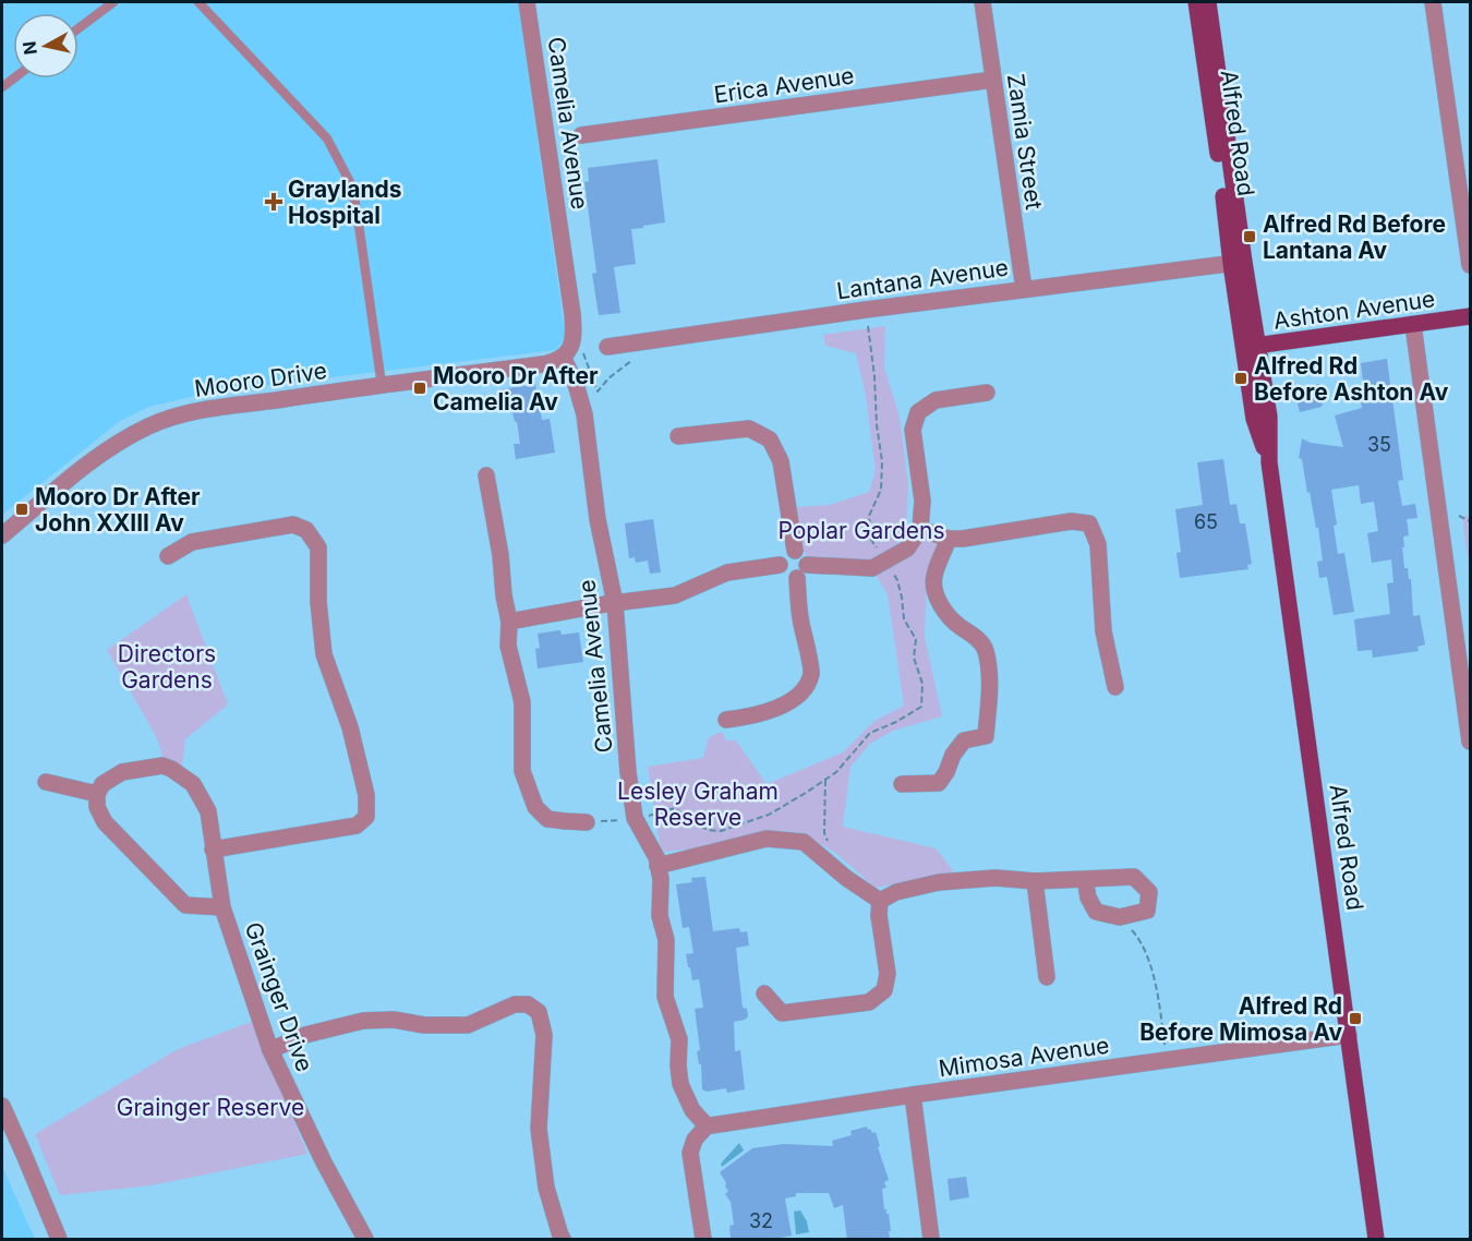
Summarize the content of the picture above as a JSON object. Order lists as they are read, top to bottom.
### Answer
{
  "streets": {
    "main road": ["Alfred Road", "Ashton Avenue"],
    "street": [
      "Erica Avenue",
      "Camelia Avenue",
      "Zamia Street",
      "Lantana Avenue",
      "Mooro Drive",
      "Grainger Drive",
      "Mimosa Avenue"
    ]
  },
  "crossings": [
    ["Erica Avenue", "Zamia Street"],
    ["Camelia Avenue", "Mooro Drive"],
    ["Camelia Avenue", "Mimosa Avenue"],
    ["Alfred Road", "Lantana Avenue"],
    ["Alfred Road", "Ashton Avenue"],
    ["Alfred Road", "Mimosa Avenue"],
    ["Zamia Street", "Lantana Avenue"]
  ],
  "parks": [
    "Poplar Gardens",
    "Directors Gardens",
    "Lesley Graham Reserve",
    "Grainger Reserve"
  ],
  "places": {
    "health": ["Graylands Hospital"],
    "transit": [
      "Alfred Rd Before Lantana Av",
      "Alfred Rd Before Ashton Av",
      "Mooro Dr After Camelia Av",
      "Mooro Dr After John XXIII Av",
      "Alfred Rd Before Mimosa Av"
    ]
  },
  "house_numbers": ["35", "65", "32"],
  "north": "left"
}
